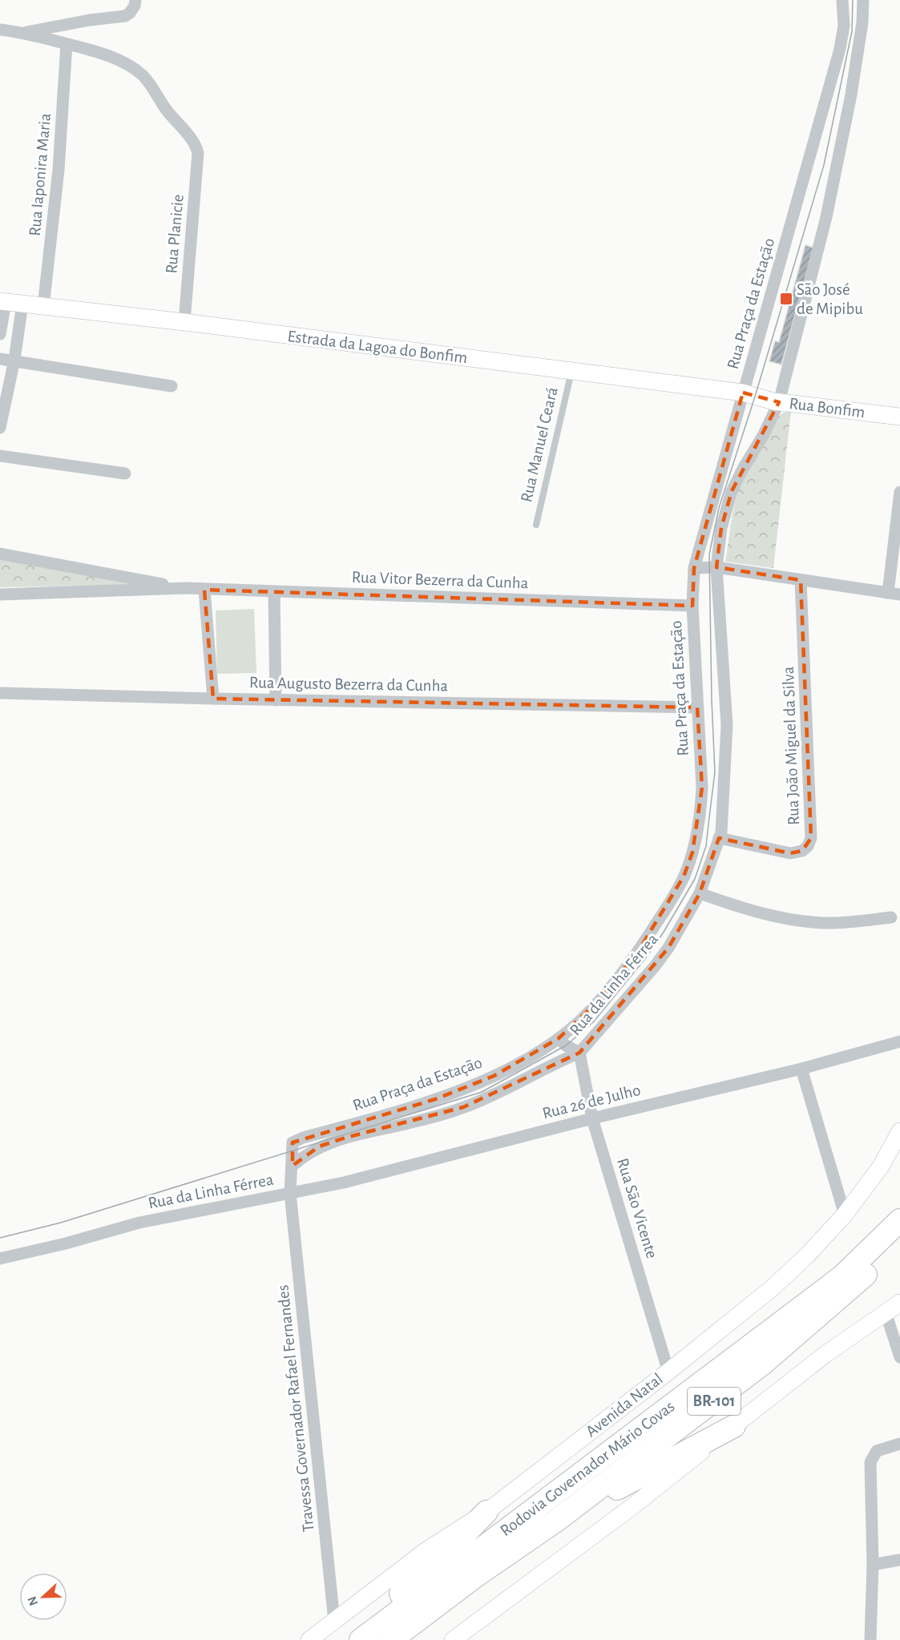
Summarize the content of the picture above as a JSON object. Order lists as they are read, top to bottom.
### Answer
{
  "streets": {
    "highway": ["BR-101", "Rodovia Governador Mário Covas"],
    "main road": ["Estrada da Lagoa do Bonfim", "Rua Bonfim", "Avenida Natal"],
    "street": [
      "Rua Iaponira Maria",
      "Rua Planicie",
      "Rua Praça da Estação",
      "Rua Vitor Bezerra da Cunha",
      "Rua Augusto Bezerra da Cunha",
      "Rua João Miguel da Silva",
      "Rua da Linha Férrea",
      "Rua 26 de Julho",
      "Rua São Vicente",
      "Travessa Governador Rafael Fernandes"
    ],
    "lane": ["Rua Manuel Ceará"]
  },
  "crossings": [
    ["Rua Iaponira Maria", "Rua Planicie"],
    ["Rua Iaponira Maria", "Estrada da Lagoa do Bonfim"],
    ["Rua Planicie", "Estrada da Lagoa do Bonfim"],
    ["Rua Praça da Estação", "Estrada da Lagoa do Bonfim"],
    ["Rua Praça da Estação", "Rua Bonfim"],
    ["Rua Praça da Estação", "Rua Vitor Bezerra da Cunha"],
    ["Rua Praça da Estação", "Rua Augusto Bezerra da Cunha"],
    ["Rua Praça da Estação", "Rua da Linha Férrea"],
    ["Estrada da Lagoa do Bonfim", "Rua Bonfim"],
    ["Estrada da Lagoa do Bonfim", "Rua Manuel Ceará"],
    ["Rua João Miguel da Silva", "Rua da Linha Férrea"],
    ["Rua da Linha Férrea", "Rua 26 de Julho"],
    ["Rua da Linha Férrea", "Rua São Vicente"],
    ["Rua da Linha Férrea", "Travessa Governador Rafael Fernandes"],
    ["Rua 26 de Julho", "Rua São Vicente"],
    ["Rua 26 de Julho", "Travessa Governador Rafael Fernandes"],
    ["Rua São Vicente", "Avenida Natal"],
    ["Avenida Natal", "Travessa Governador Rafael Fernandes"]
  ],
  "places": {
    "transit": ["São José de Mipibu"]
  },
  "north": "left"
}
